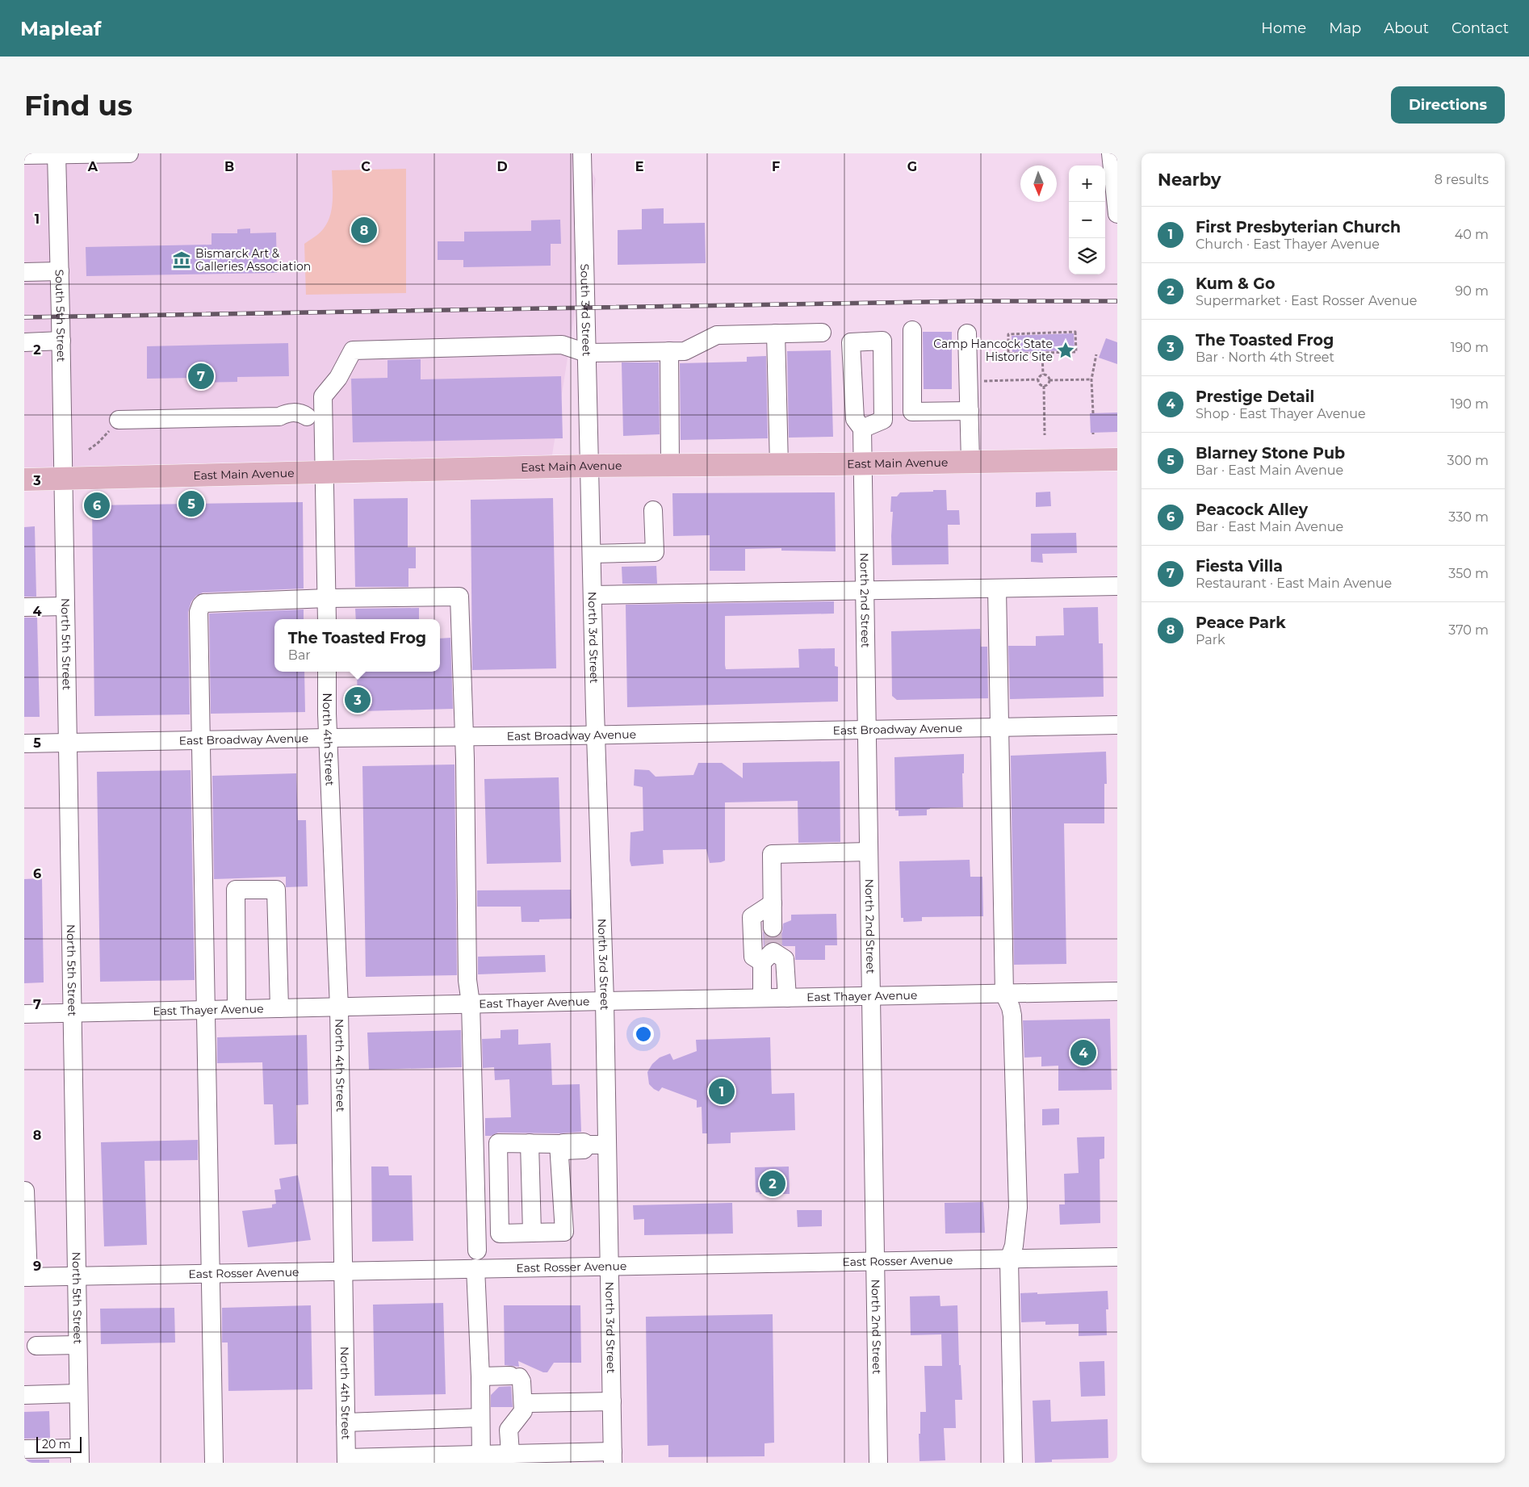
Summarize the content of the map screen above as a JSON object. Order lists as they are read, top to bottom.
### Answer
{
  "streets": {
    "main road": ["East Main Avenue"],
    "street": [
      "South 3rd Street",
      "South 5th Street",
      "North 2nd Street",
      "North 3rd Street",
      "North 5th Street",
      "East Broadway Avenue",
      "North 4th Street",
      "East Thayer Avenue",
      "East Rosser Avenue"
    ]
  },
  "crossings": [
    ["South 3rd Street", "East Main Avenue"],
    ["South 3rd Street", "North 3rd Street"],
    ["South 5th Street", "East Main Avenue"],
    ["South 5th Street", "North 5th Street"],
    ["East Main Avenue", "North 2nd Street"],
    ["East Main Avenue", "North 3rd Street"],
    ["East Main Avenue", "North 5th Street"],
    ["North 2nd Street", "East Broadway Avenue"],
    ["North 2nd Street", "East Thayer Avenue"],
    ["North 2nd Street", "East Rosser Avenue"],
    ["North 3rd Street", "East Broadway Avenue"],
    ["North 3rd Street", "East Thayer Avenue"],
    ["North 3rd Street", "East Rosser Avenue"],
    ["North 5th Street", "East Broadway Avenue"],
    ["North 5th Street", "East Thayer Avenue"],
    ["North 5th Street", "East Rosser Avenue"],
    ["East Broadway Avenue", "North 4th Street"],
    ["North 4th Street", "East Thayer Avenue"],
    ["North 4th Street", "East Rosser Avenue"]
  ],
  "places": {
    "museum": ["Bismarck Art & Galleries Association"],
    "place": ["Camp Hancock State Historic Site"]
  },
  "scale_bar": "20 m",
  "north": "bottom",
  "page": {
    "header": "Mapleaf",
    "nav": [
      "Home",
      "Map",
      "About",
      "Contact"
    ],
    "buttons": "Directions",
    "title": "Find us",
    "heading": ["Nearby", "8 results"],
    "map_buttons": ["+", "−"],
    "list": [
      {
        "mark": "1",
        "name": "First Presbyterian Church",
        "note": "Church · East Thayer Avenue",
        "value": "40 m"
      },
      {
        "mark": "2",
        "name": "Kum & Go",
        "note": "Supermarket · East Rosser Avenue",
        "value": "90 m"
      },
      {
        "mark": "3",
        "name": "The Toasted Frog",
        "note": "Bar · North 4th Street",
        "value": "190 m"
      },
      {
        "mark": "4",
        "name": "Prestige Detail",
        "note": "Shop · East Thayer Avenue",
        "value": "190 m"
      },
      {
        "mark": "5",
        "name": "Blarney Stone Pub",
        "note": "Bar · East Main Avenue",
        "value": "300 m"
      },
      {
        "mark": "6",
        "name": "Peacock Alley",
        "note": "Bar · East Main Avenue",
        "value": "330 m"
      },
      {
        "mark": "7",
        "name": "Fiesta Villa",
        "note": "Restaurant · East Main Avenue",
        "value": "350 m"
      },
      {
        "mark": "8",
        "name": "Peace Park",
        "note": "Park",
        "value": "370 m"
      }
    ],
    "pins": [
      "8",
      "7",
      "5",
      "6",
      "3",
      "4",
      "1",
      "2"
    ],
    "popup": ["The Toasted Frog", "Bar"],
    "scale": "20 m"
  },
  "grid": {
    "columns": [
      "A",
      "B",
      "C",
      "D",
      "E",
      "F",
      "G"
    ],
    "rows": [
      "1",
      "2",
      "3",
      "4",
      "5",
      "6",
      "7",
      "8",
      "9"
    ]
  }
}
